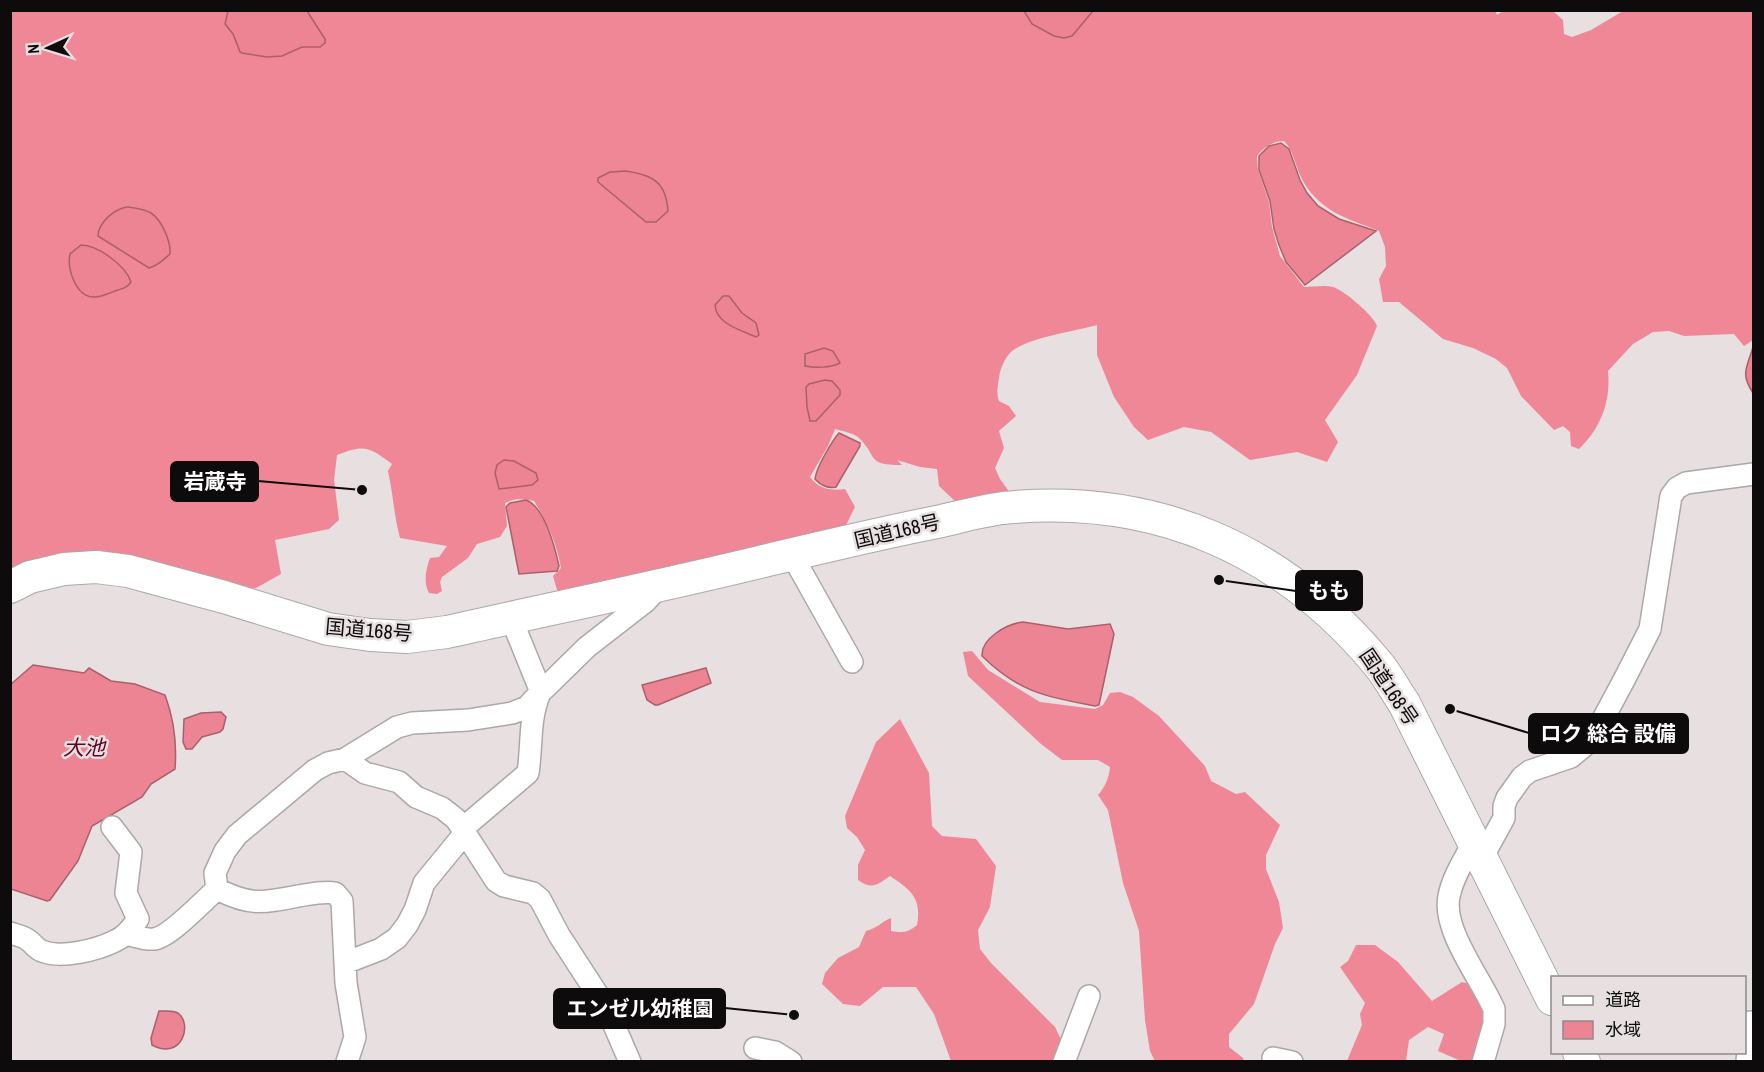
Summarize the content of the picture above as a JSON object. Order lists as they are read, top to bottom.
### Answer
{
  "streets": {
    "highway": ["国道168号"]
  },
  "water": ["大池"],
  "places": [
    "岩蔵寺",
    "もも",
    "ロク 総合 設備",
    "エンゼル幼稚園"
  ],
  "legend": ["道路", "水域"],
  "north": "left"
}
